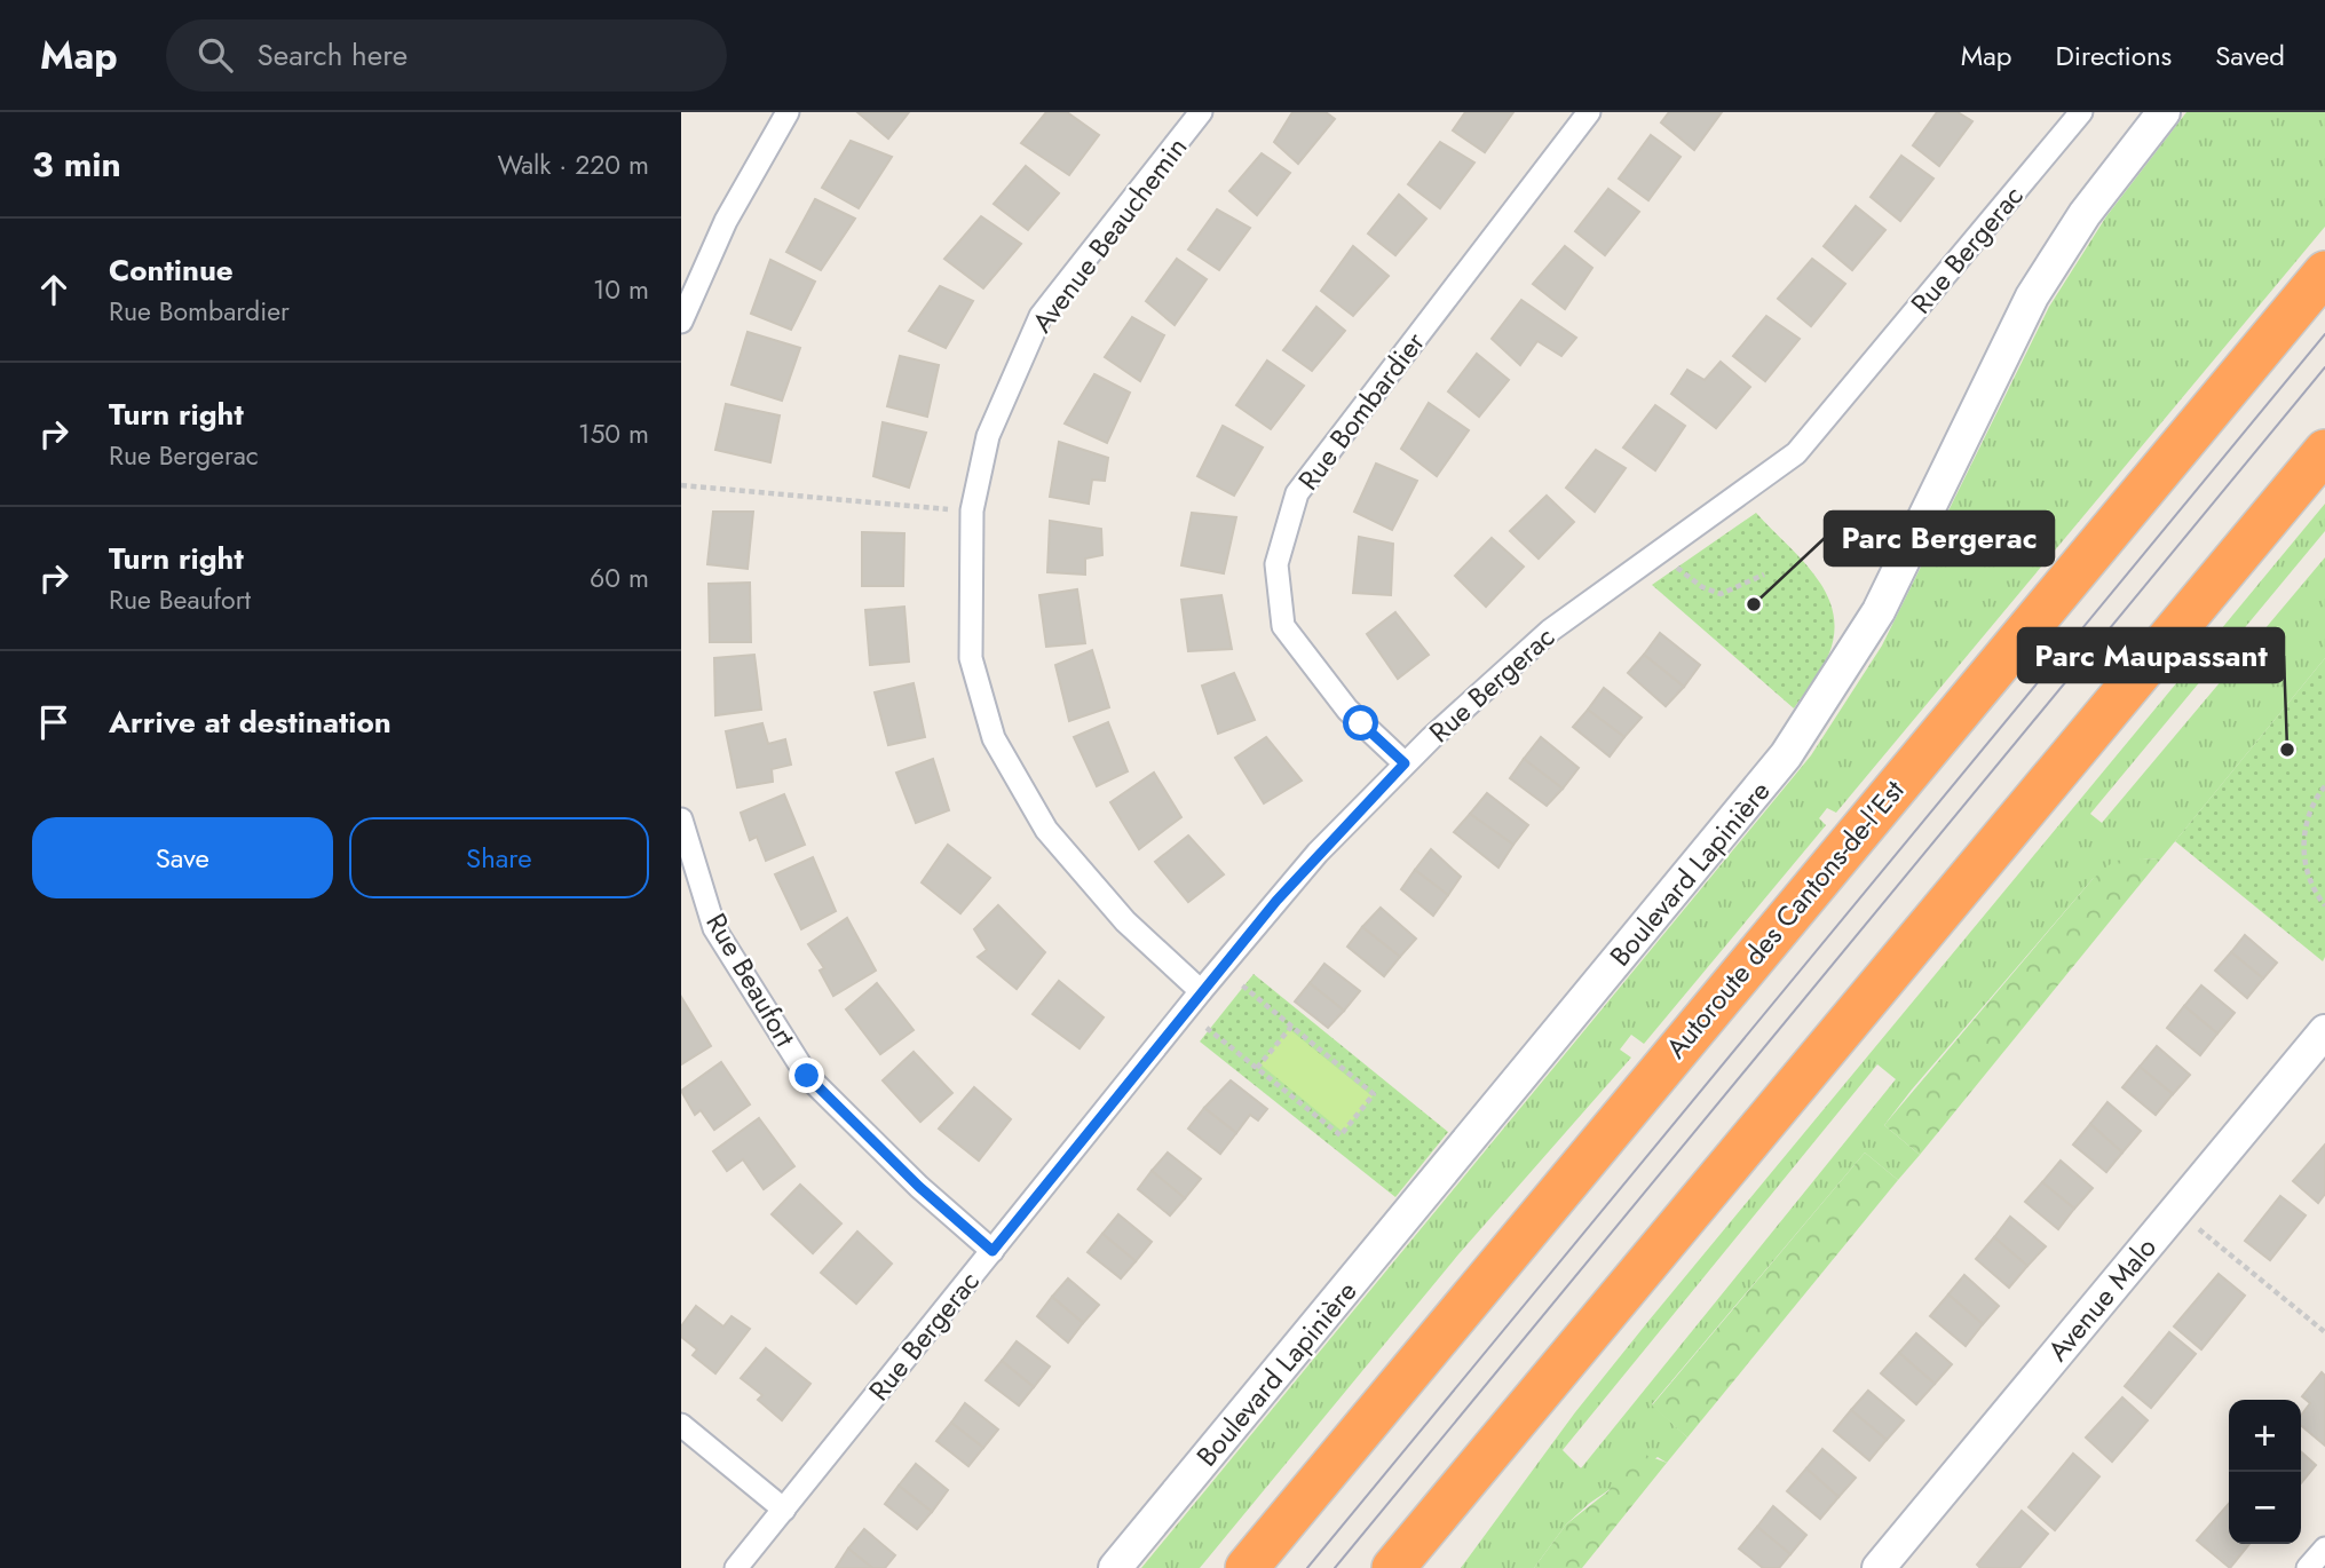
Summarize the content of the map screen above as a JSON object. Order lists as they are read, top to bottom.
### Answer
{
  "streets": {
    "highway": ["Autoroute des Cantons-de-l'Est"],
    "main road": ["Boulevard Lapinière", "Avenue Malo"],
    "street": [
      "Avenue Beauchemin",
      "Rue Bergerac",
      "Rue Bombardier",
      "Rue Beaufort"
    ]
  },
  "crossings": [
    ["Avenue Beauchemin", "Rue Bergerac"],
    ["Rue Bergerac", "Rue Bombardier"],
    ["Rue Bergerac", "Rue Beaufort"]
  ],
  "places": ["Parc Bergerac", "Parc Maupassant"],
  "page": {
    "header": "Map",
    "search": "Search here",
    "nav": ["Map", "Directions", "Saved"],
    "heading": ["3 min", "Walk · 220 m"],
    "list": [
      ["Continue", "Rue Bombardier", "10 m"],
      ["Turn right", "Rue Bergerac", "150 m"],
      ["Turn right", "Rue Beaufort", "60 m"],
      "Arrive at destination"
    ],
    "buttons": ["Save", "Share"],
    "map_buttons": ["+", "−"]
  }
}
